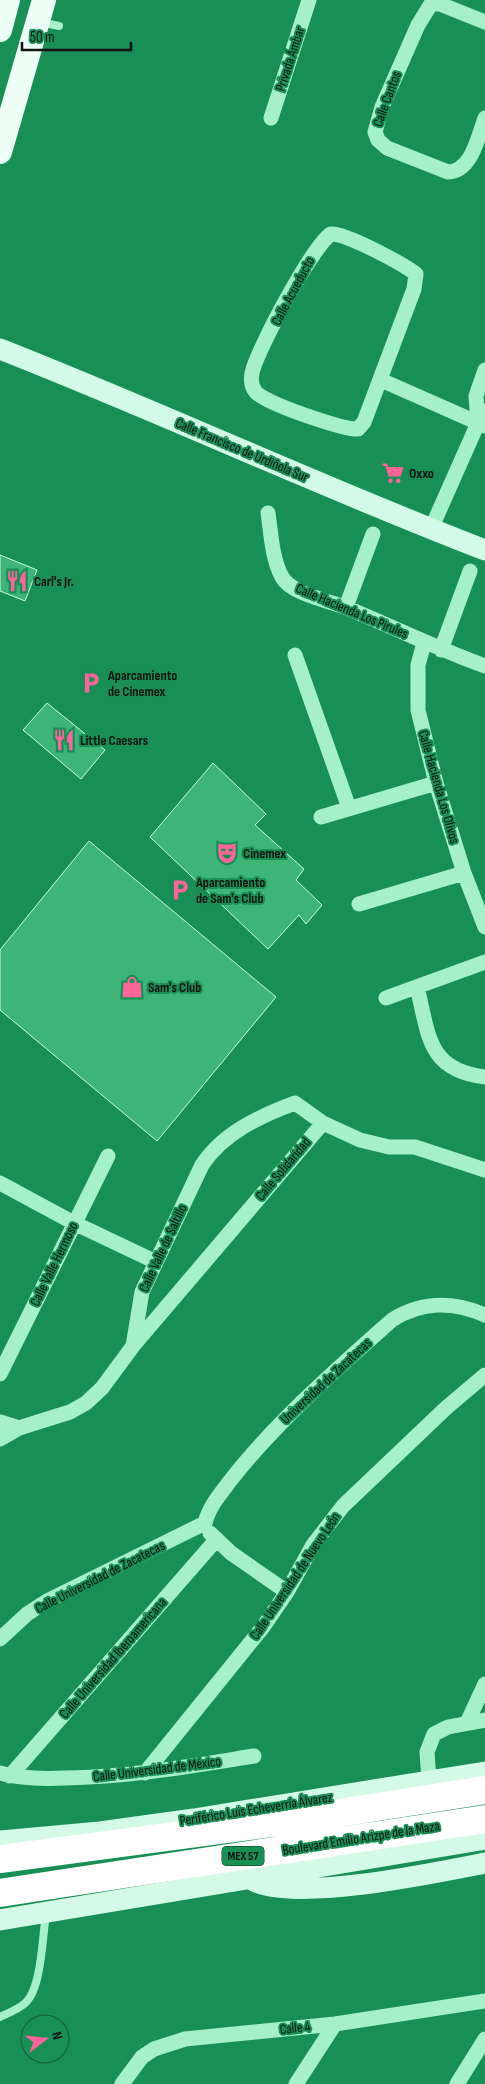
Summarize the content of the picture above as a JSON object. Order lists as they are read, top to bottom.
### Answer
{
  "streets": {
    "highway": ["Boulevard Emilio Arizpe de la Maza", "MEX 57"],
    "main road": ["Calle Francisco de Urdiñola Sur", "Periférico Luis Echeverría Álvarez"],
    "street": [
      "Privada Ámbar",
      "Calle Cantos",
      "Calle Acueducto",
      "Calle Hacienda Los Pirules",
      "Calle Hacienda Los Olivos",
      "Calle Solidaridad",
      "Calle Valle de Saltillo",
      "Calle Valle Hermoso",
      "Universidad de Zacatecas",
      "Calle Universidad de Nuevo León",
      "Calle Universidad de Zacatecas",
      "Calle Universidad Iberoamericana",
      "Calle Universidad de México",
      "Calle 4"
    ]
  },
  "crossings": [
    ["Calle Hacienda Los Pirules", "Calle Hacienda Los Olivos"],
    ["Calle Solidaridad", "Calle Valle de Saltillo"],
    ["Universidad de Zacatecas", "Calle Universidad de Zacatecas"],
    ["Calle Universidad de Nuevo León", "Calle Universidad de México"],
    ["Calle Universidad Iberoamericana", "Calle Universidad de México"]
  ],
  "places": {
    "supermarket": ["Oxxo"],
    "restaurant": ["Carl's Jr.", "Little Caesars"],
    "parking": ["Aparcamiento de Cinemex", "Aparcamiento de Sam's Club"],
    "theatre": ["Cinemex"],
    "shop": ["Sam's Club"]
  },
  "scale_bar": "50 m",
  "north": "right"
}
